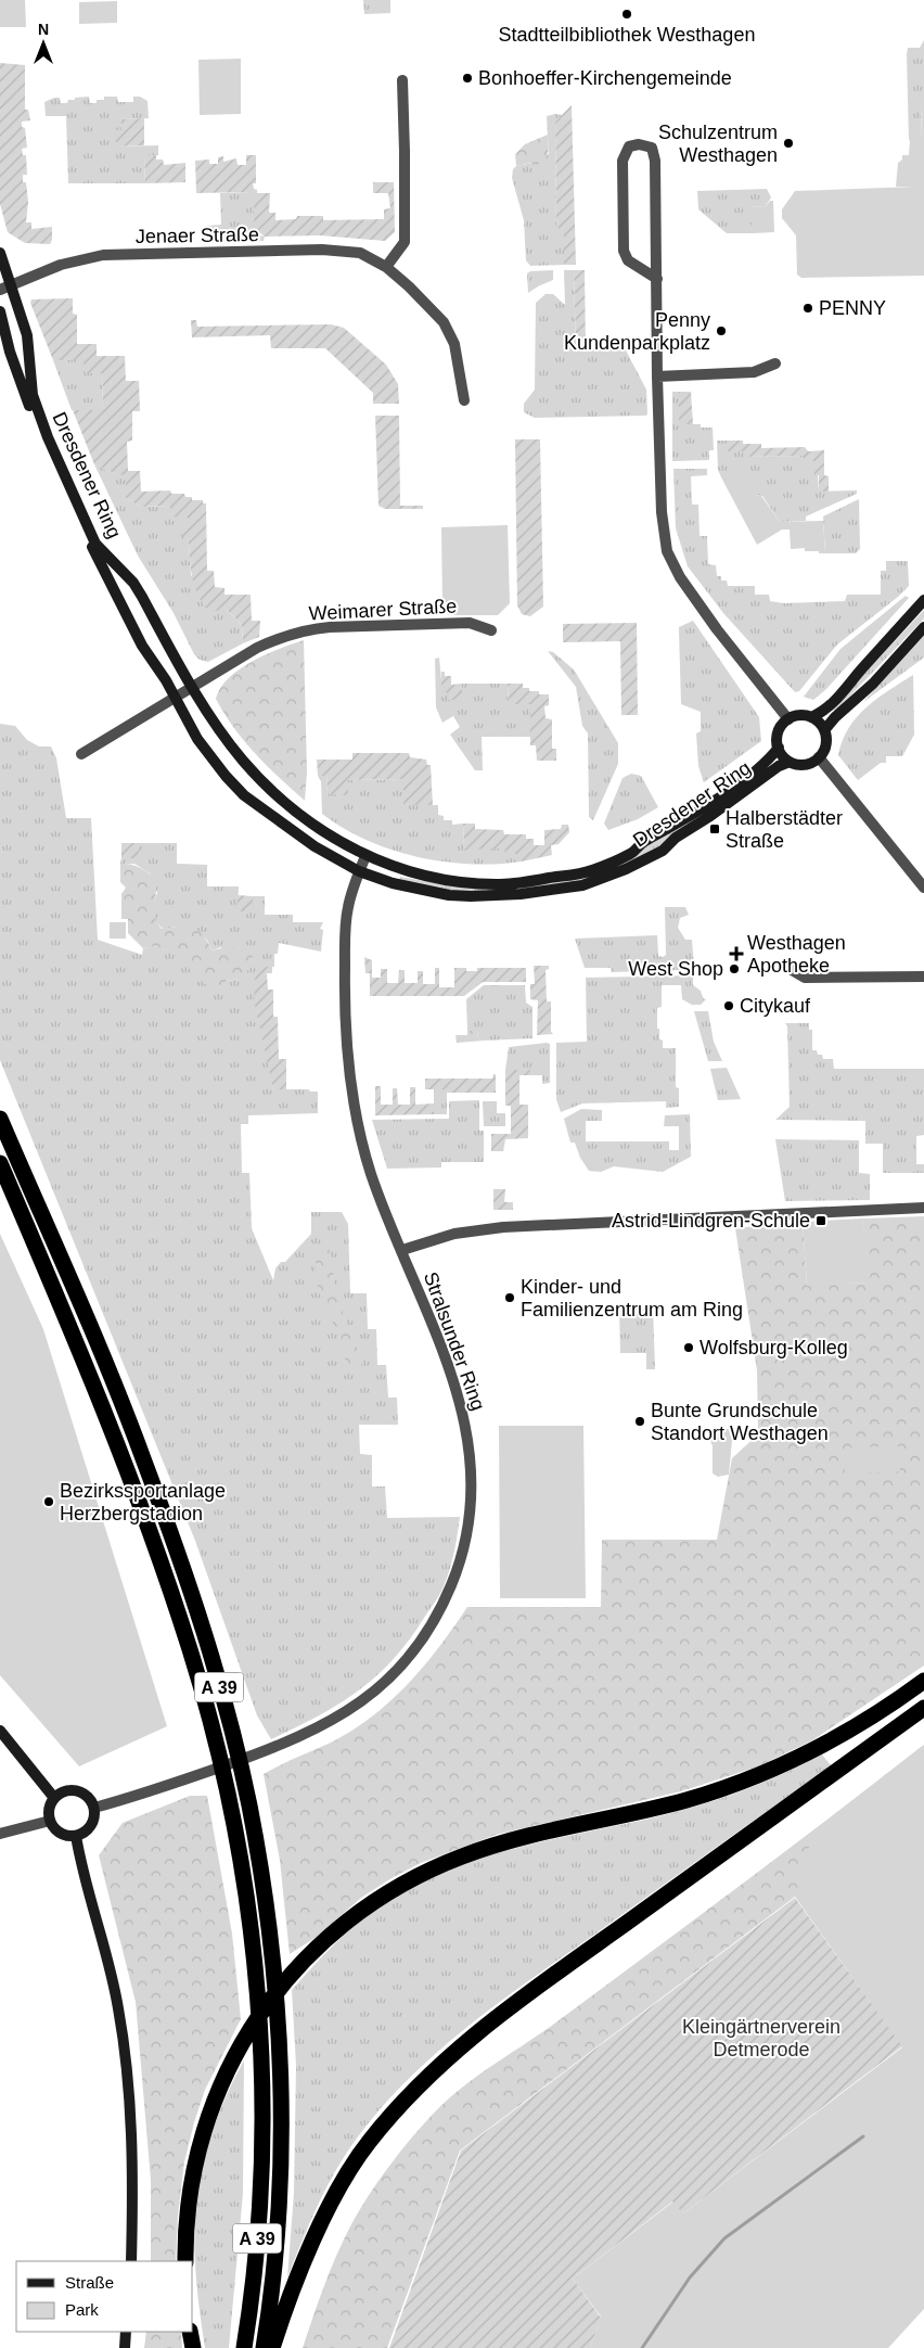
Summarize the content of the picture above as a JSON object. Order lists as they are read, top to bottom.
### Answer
{
  "streets": {
    "highway": ["A 39"],
    "street": [
      "Jenaer Straße",
      "Dresdener Ring",
      "Weimarer Straße",
      "Stralsunder Ring"
    ]
  },
  "crossings": [
    ["Jenaer Straße", "Dresdener Ring"],
    ["Dresdener Ring", "Weimarer Straße"],
    ["Dresdener Ring", "Stralsunder Ring"]
  ],
  "parks": ["Kleingärtnerverein Detmerode"],
  "places": {
    "other": [
      "Stadtteilbibliothek Westhagen",
      "Bonhoeffer-Kirchengemeinde",
      "Schulzentrum Westhagen",
      "PENNY",
      "Penny Kundenparkplatz",
      "West Shop",
      "Citykauf",
      "Kinder- und Familienzentrum am Ring",
      "Wolfsburg-Kolleg",
      "Bunte Grundschule Standort Westhagen",
      "Bezirkssportanlage Herzbergstadion"
    ],
    "transit": ["Halberstädter Straße", "Astrid-Lindgren-Schule"],
    "health": ["Westhagen Apotheke"]
  },
  "legend": ["Straße", "Park"],
  "north": "top"
}
